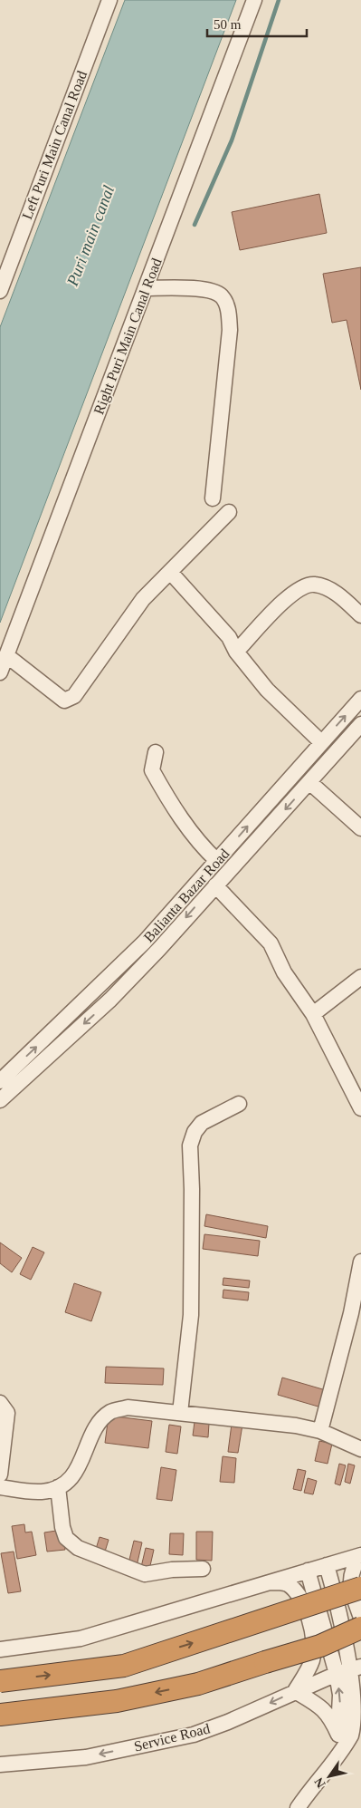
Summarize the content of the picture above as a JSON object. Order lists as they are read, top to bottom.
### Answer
{
  "streets": {
    "street": [
      "Left Puri Main Canal Road",
      "Right Puri Main Canal Road",
      "Balianta Bazar Road",
      "Service Road"
    ]
  },
  "water": ["Puri main canal"],
  "scale_bar": "50 m",
  "north": "bottom left"
}
